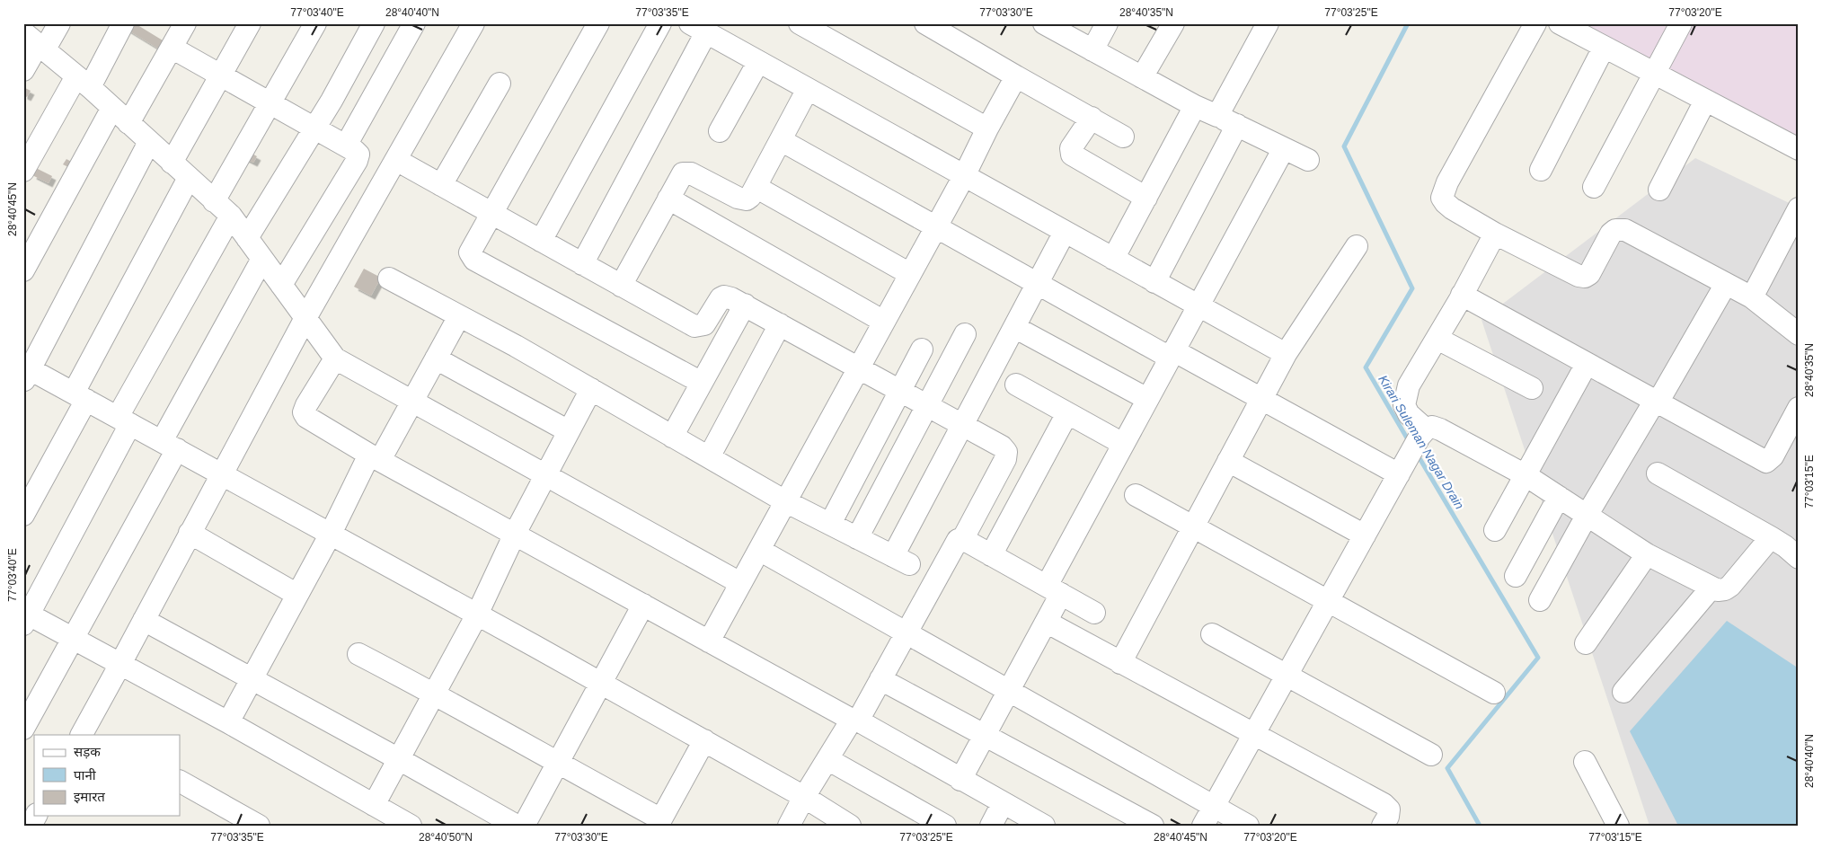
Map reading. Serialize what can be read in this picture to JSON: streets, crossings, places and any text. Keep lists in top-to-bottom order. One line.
{"water":["Kirari Suleman Nagar Drain"],"legend":["सड़क","पानी","इमारत"],"coordinates":["77°03'40\"E","28°40'40\"N","77°03'35\"E","77°03'30\"E","28°40'35\"N","77°03'25\"E","77°03'20\"E","28°40'45\"N","77°03'15\"E","28°40'50\"N"]}
